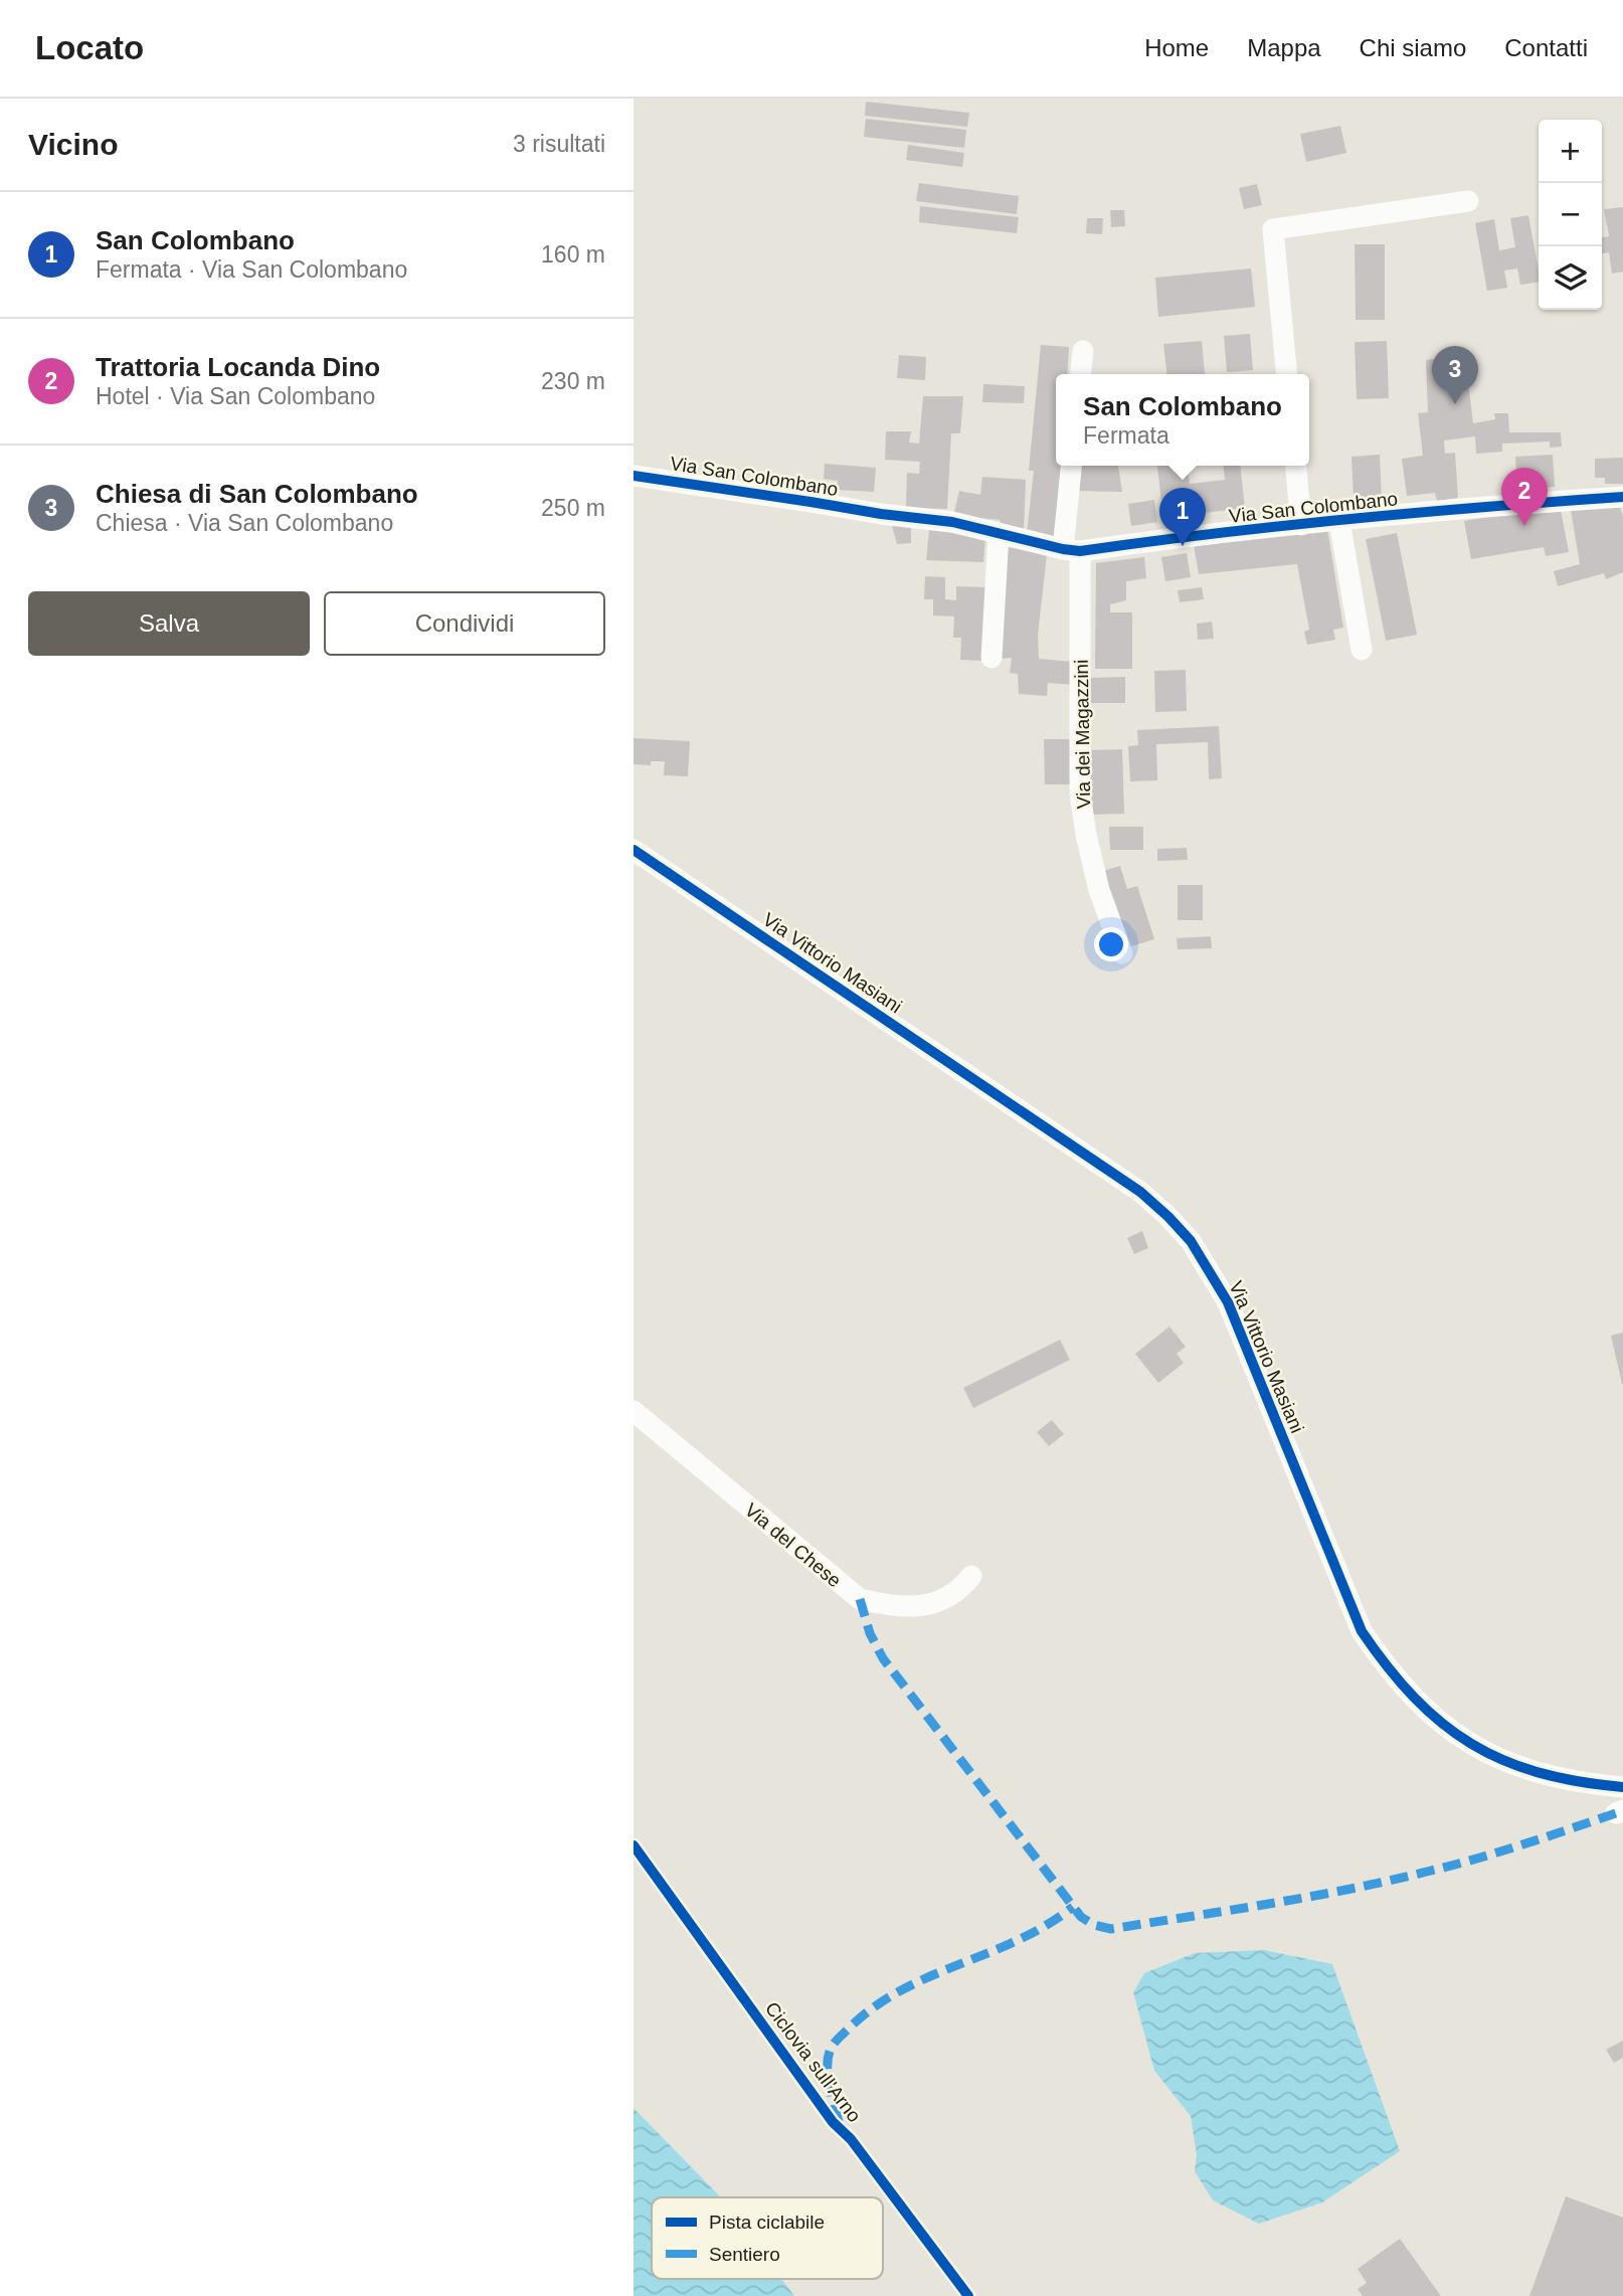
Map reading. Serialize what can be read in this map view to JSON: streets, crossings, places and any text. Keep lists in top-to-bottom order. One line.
{"streets":{"street":["Via San Colombano","Via dei Magazzini","Via Vittorio Masiani","Via del Chese"],"cycle path":["Ciclovia sull'Arno"]},"crossings":[["Via San Colombano","Via dei Magazzini"]],"legend":["Pista ciclabile","Sentiero"],"page":{"header":"Locato","nav":["Home","Mappa","Chi siamo","Contatti"],"heading":["Vicino","3 risultati"],"map_buttons":["+","−"],"list":[{"mark":"1","name":"San Colombano","note":"Fermata · Via San Colombano","value":"160 m"},{"mark":"2","name":"Trattoria Locanda Dino","note":"Hotel · Via San Colombano","value":"230 m"},{"mark":"3","name":"Chiesa di San Colombano","note":"Chiesa · Via San Colombano","value":"250 m"}],"pins":["3","2","1"],"popup":["San Colombano","Fermata"],"buttons":["Salva","Condividi"]}}
